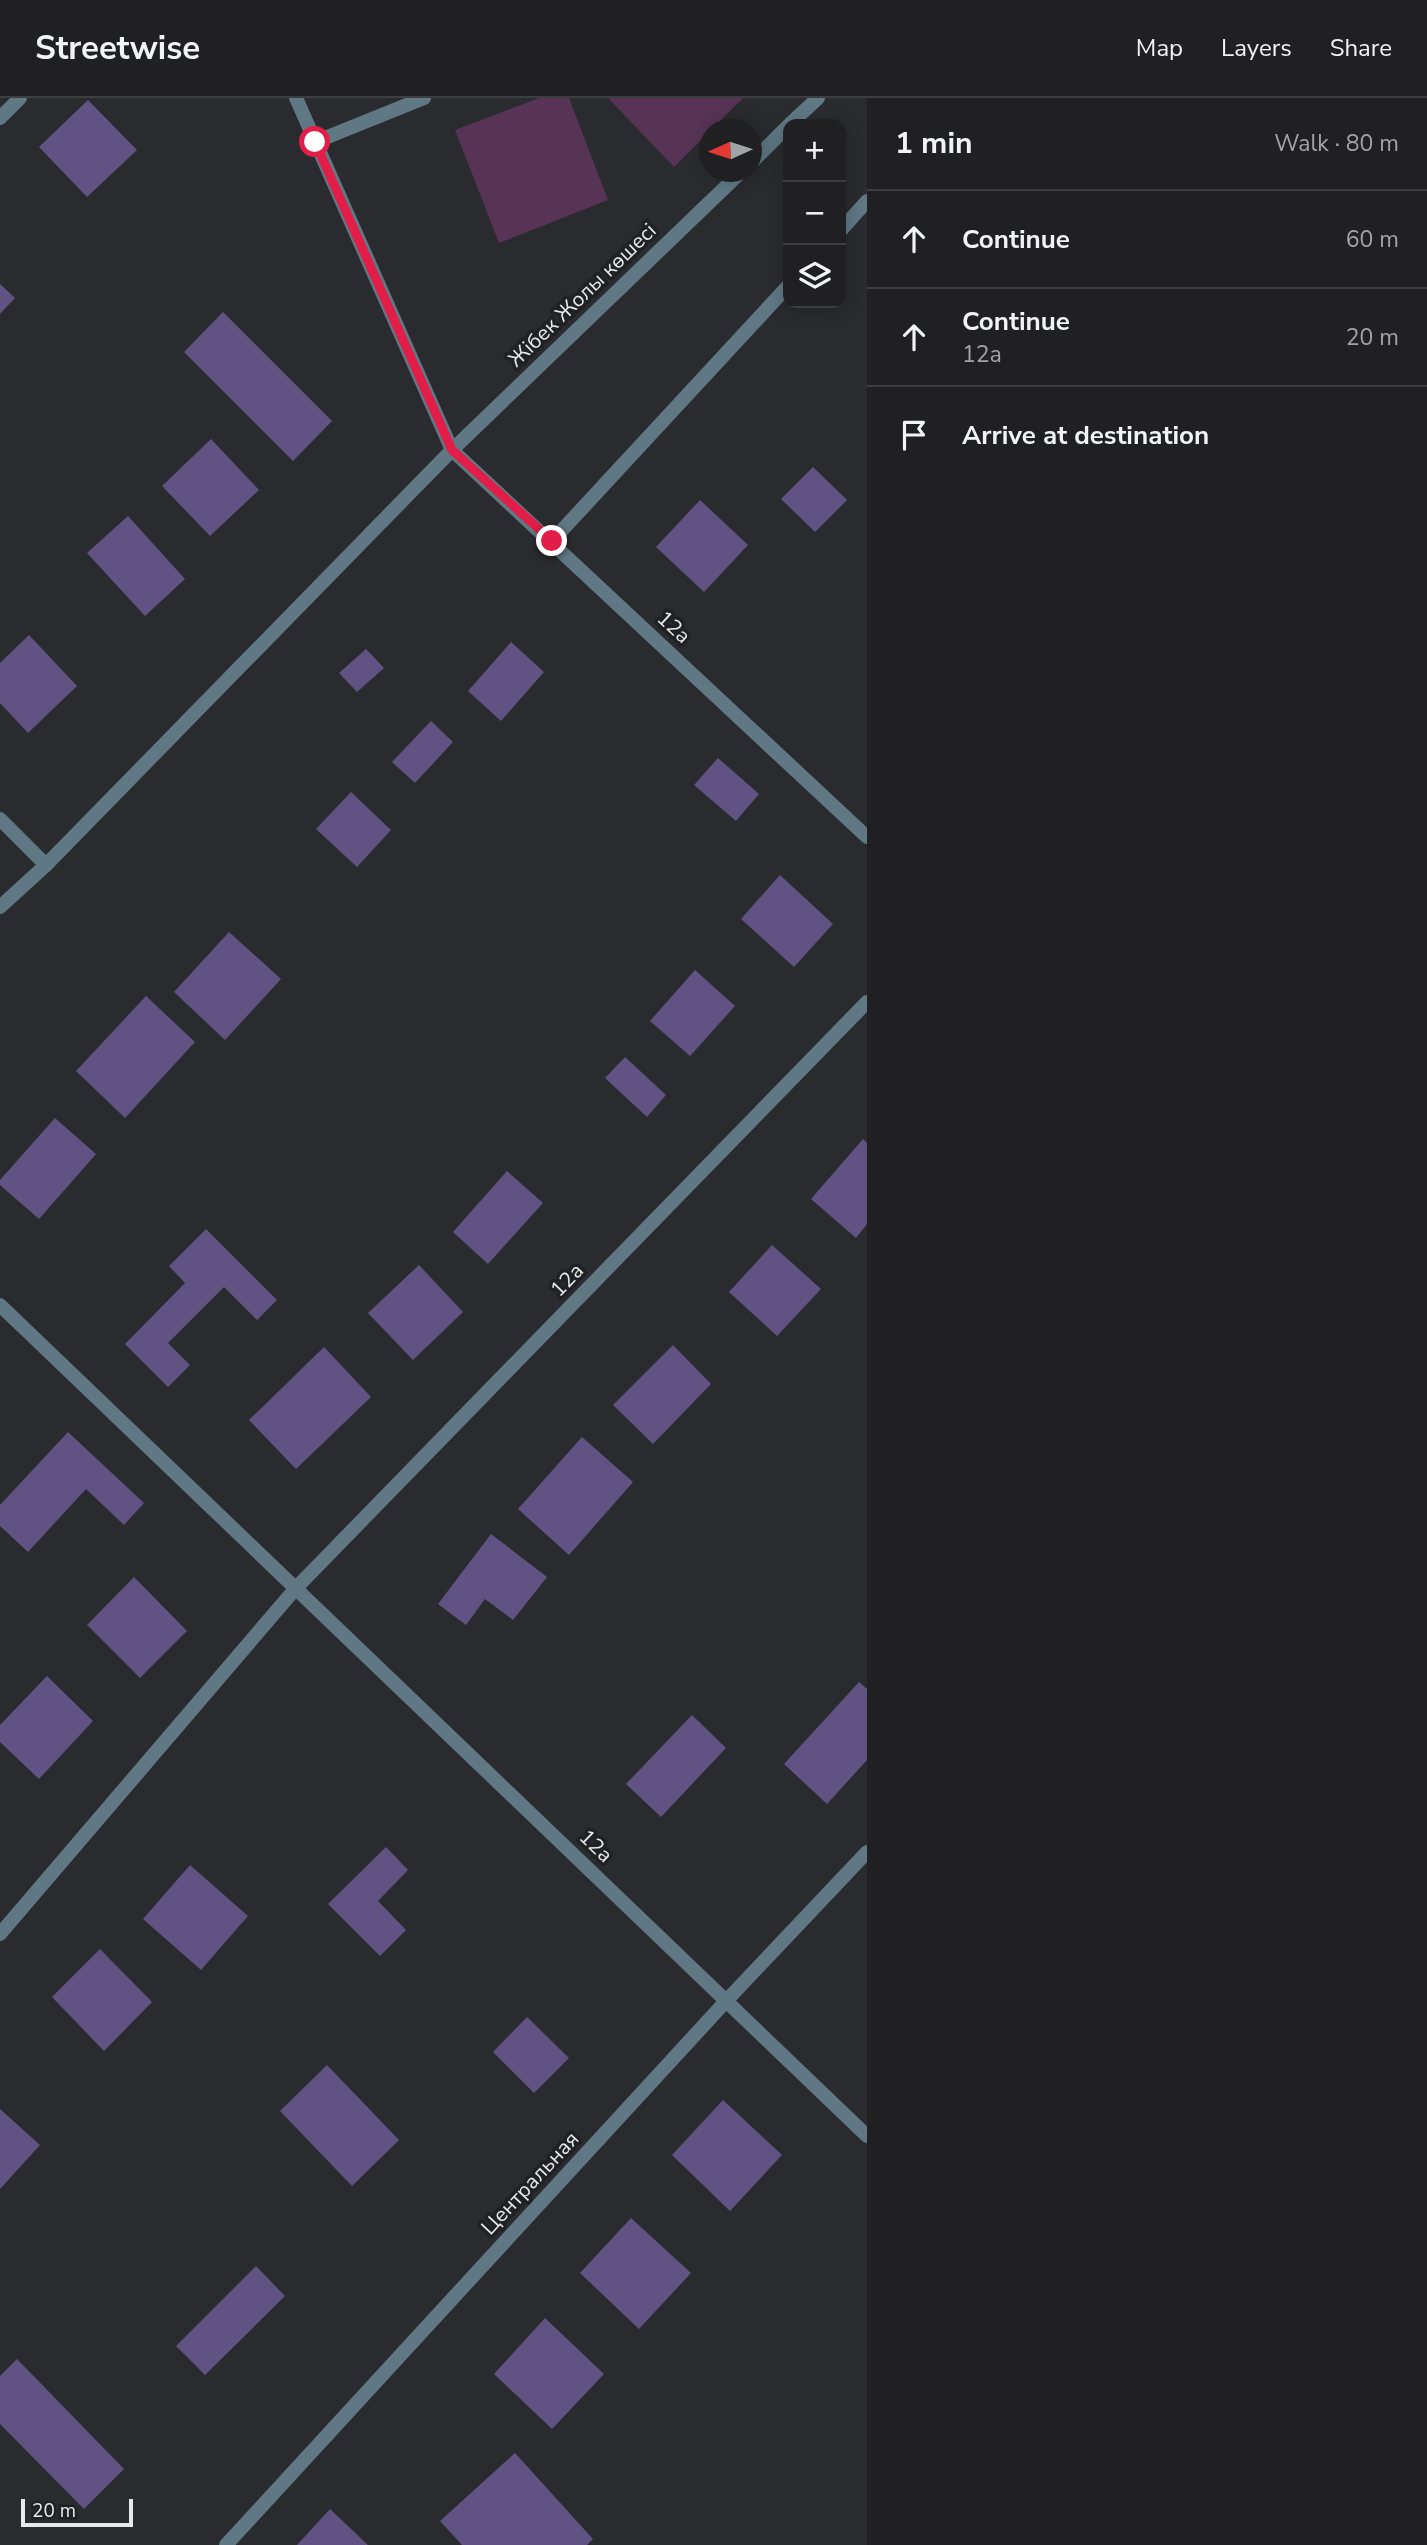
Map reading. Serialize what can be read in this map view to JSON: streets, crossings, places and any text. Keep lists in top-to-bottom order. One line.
{"streets":{"street":["Жібек Жолы көшесі","12а","Центральная"]},"crossings":[["Жібек Жолы көшесі","12а"],["12а","Центральная"]],"scale_bar":"20 m","north":"left","page":{"header":"Streetwise","nav":["Map","Layers","Share"],"heading":["1 min","Walk · 80 m"],"map_buttons":["+","−"],"list":[["Continue","60 m"],["Continue","12а","20 m"],"Arrive at destination"],"scale":"20 m"}}
